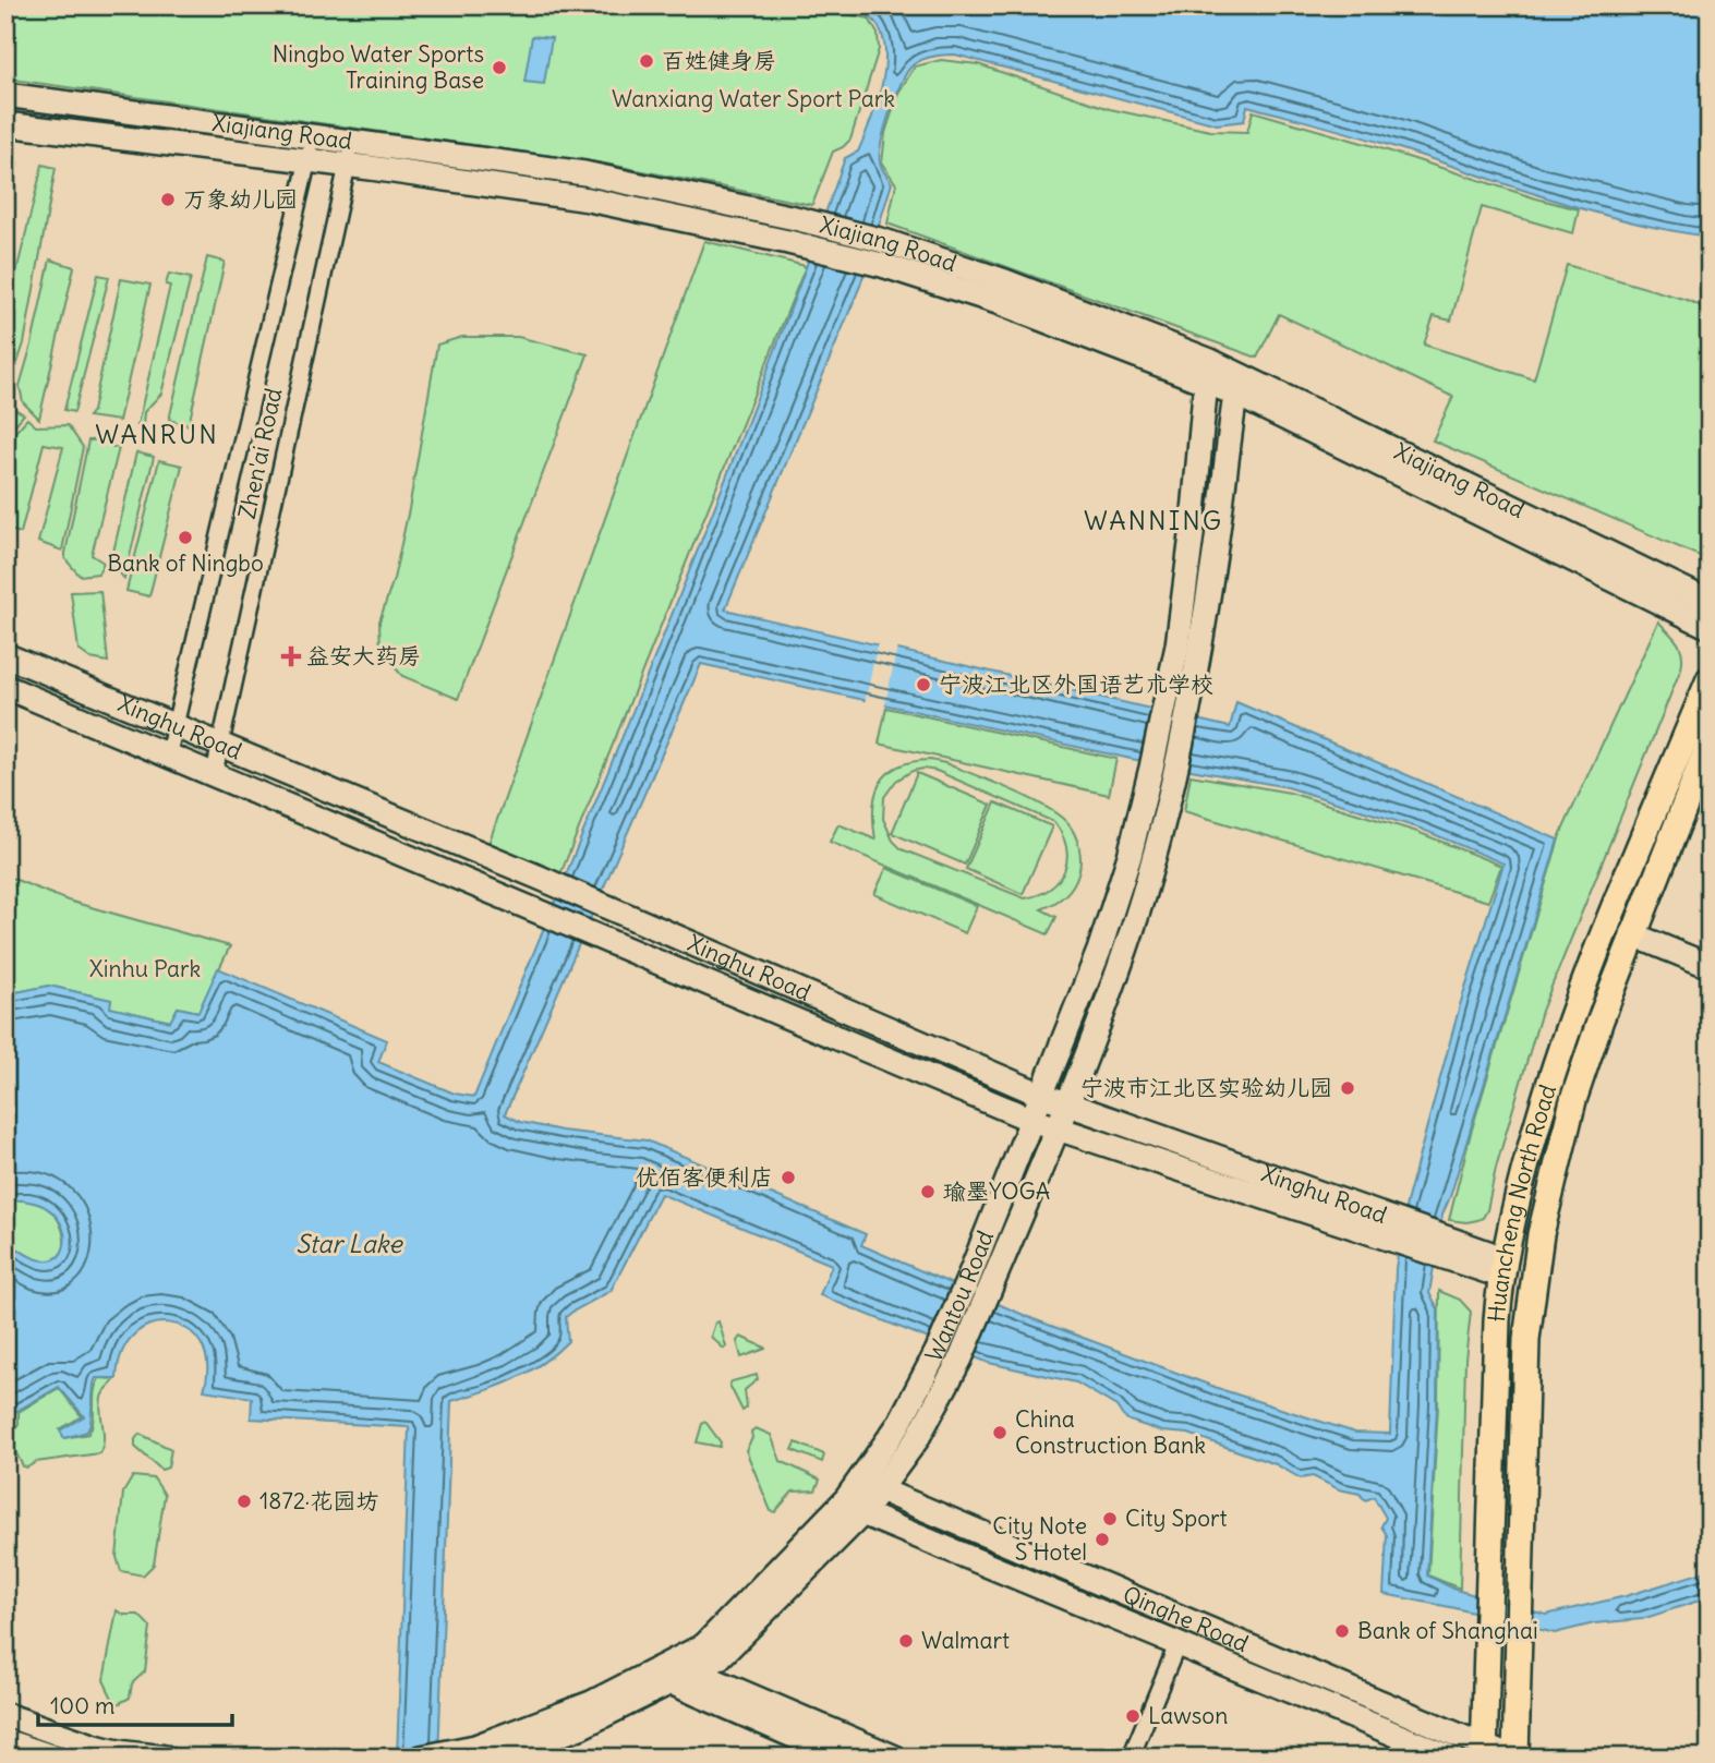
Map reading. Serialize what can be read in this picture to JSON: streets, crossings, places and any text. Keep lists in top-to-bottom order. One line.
{"streets":{"main road":["Xiajiang Road","Xinghu Road","Huancheng North Road","Wantou Road","Qinghe Road"],"street":["Zhen'ai Road"]},"crossings":[["Xiajiang Road","Zhen'ai Road"],["Xiajiang Road","Wantou Road"],["Zhen'ai Road","Xinghu Road"],["Xinghu Road","Huancheng North Road"],["Xinghu Road","Wantou Road"],["Huancheng North Road","Qinghe Road"],["Wantou Road","Qinghe Road"]],"districts":["WANRUN","WANNING"],"water":["Star Lake"],"parks":["Wanxiang Water Sport Park","Xinhu Park"],"places":{"other":["百姓健身房","Ningbo Water Sports Training Base","万象幼儿园","Bank of Ningbo","宁波江北区外国语艺术学校","宁波市江北区实验幼儿园","优佰客便利店","瑜墨YOGA","China Construction Bank","1872·花园坊","City Sport","City Note S Hotel","Bank of Shanghai","Walmart","Lawson"],"health":["益安大药房"]},"scale_bar":"100 m"}
